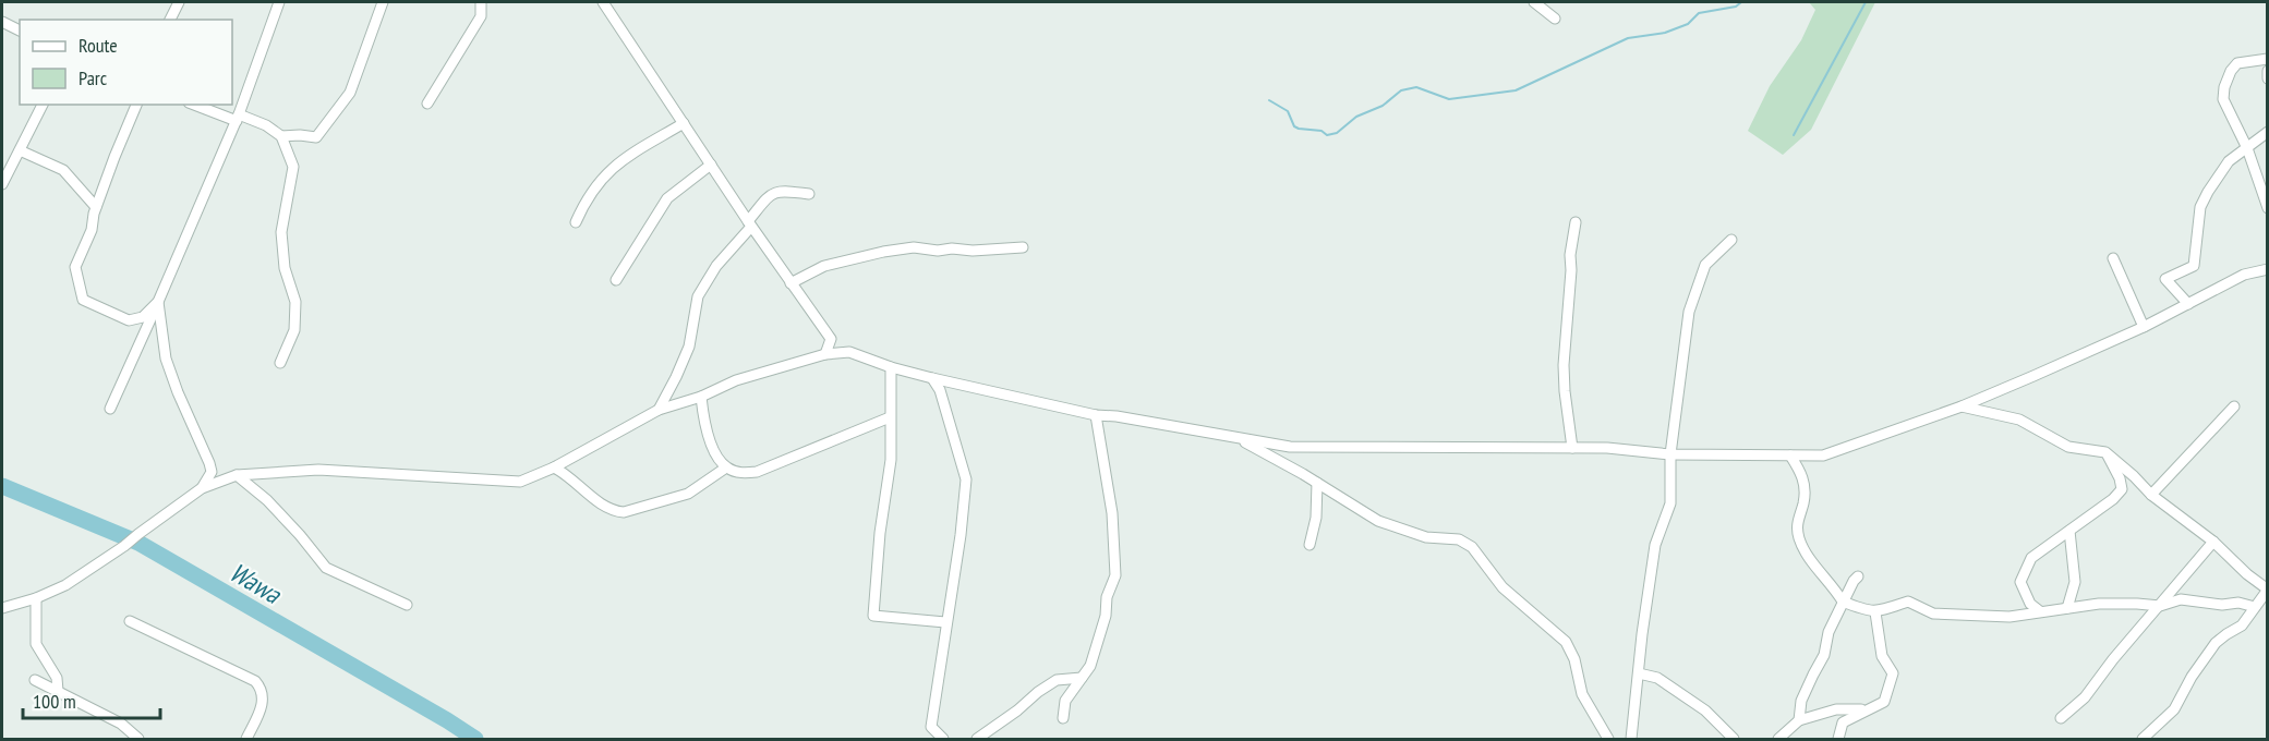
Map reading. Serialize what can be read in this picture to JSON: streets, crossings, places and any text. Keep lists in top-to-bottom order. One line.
{"water":["Wawa"],"legend":["Route","Parc"],"scale_bar":"100 m"}
